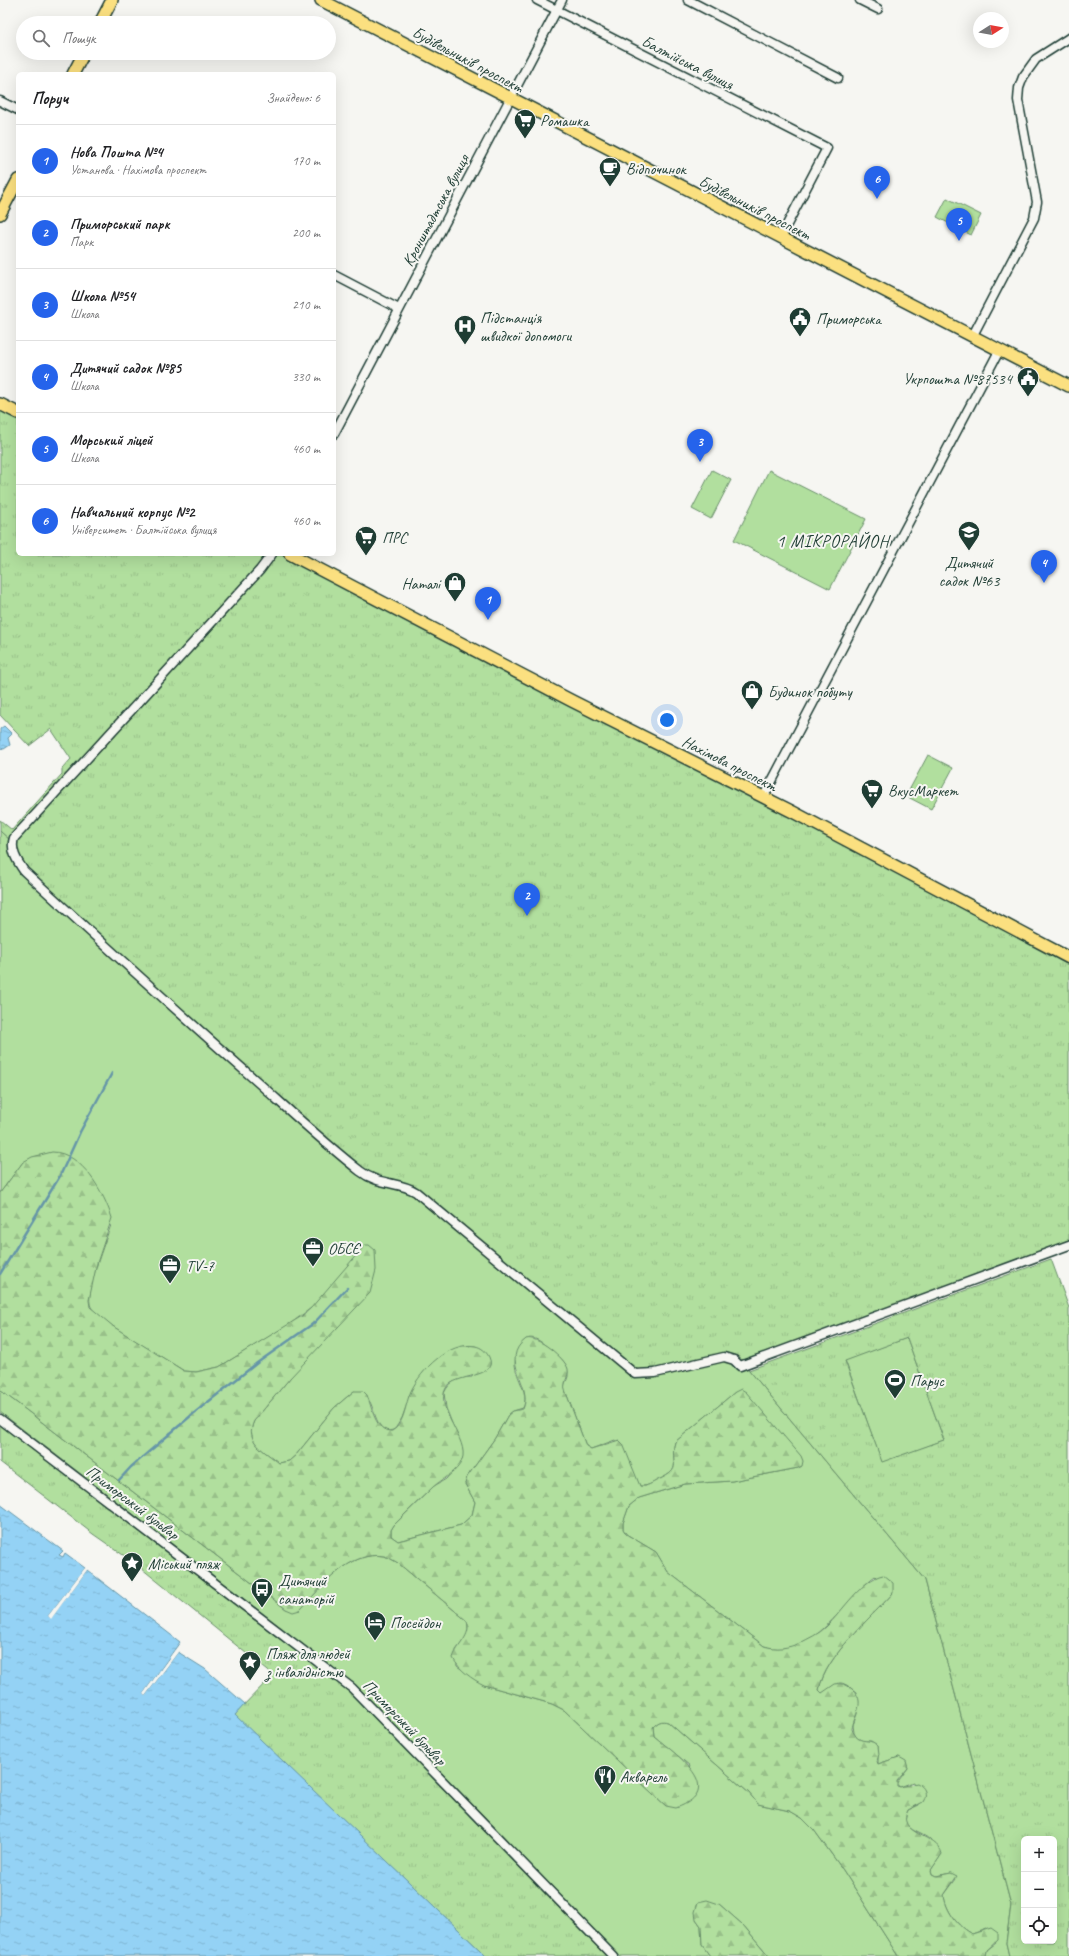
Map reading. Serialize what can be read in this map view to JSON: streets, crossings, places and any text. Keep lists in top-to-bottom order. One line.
{"streets":{"main road":["Будівельників проспект","Нахімова проспект"],"street":["Балтійська вулиця","Кронштадтська вулиця","Приморський бульвар"]},"crossings":[["Будівельників проспект","Балтійська вулиця"],["Будівельників проспект","Кронштадтська вулиця"],["Балтійська вулиця","Кронштадтська вулиця"]],"districts":["1 МІКРОРАЙОН"],"places":{"supermarket":["Ромашка","ПРС","ВкусМаркет"],"cafe":["Відпочинок"],"public building":["Приморська","Укрпошта №87534"],"hospital":["Підстанція швидкої допомоги"],"school or university":["Дитячий садок №63"],"shop":["Наталі","Будинок побуту"],"office":["ОБСЄ","TV-7"],"sports":["Парус"],"place":["Міський пляж","Пляж для людей з інвалідністю"],"bus stop":["Дитячий санаторій"],"hotel":["Посейдон"],"restaurant":["Акварель"]},"north":"right","page":{"search":"Пошук","heading":["Поруч","Знайдено: 6"],"list":[{"mark":"1","name":"Нова Пошта №4","note":"Установа · Нахімова проспект","value":"170 m"},{"mark":"2","name":"Приморський парк","note":"Парк","value":"200 m"},{"mark":"3","name":"Школа №54","note":"Школа","value":"210 m"},{"mark":"4","name":"Дитячий садок №85","note":"Школа","value":"330 m"},{"mark":"5","name":"Морський ліцей","note":"Школа","value":"460 m"},{"mark":"6","name":"Навчальний корпус №2","note":"Університет · Балтійська вулиця","value":"460 m"}],"pins":["6","5","3","4","1","2"],"map_buttons":["+","−"]}}
